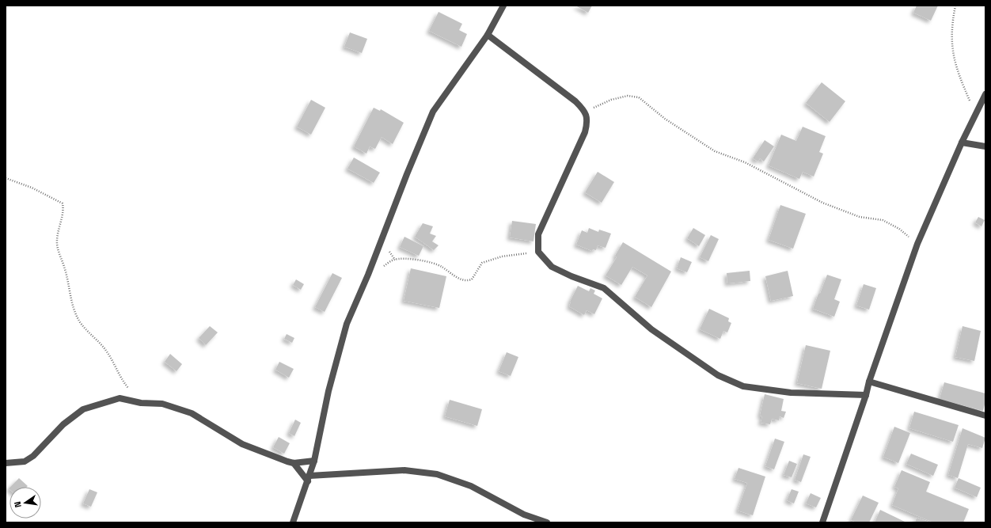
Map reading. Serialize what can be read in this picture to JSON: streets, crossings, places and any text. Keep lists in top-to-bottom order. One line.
{"north":"left"}
